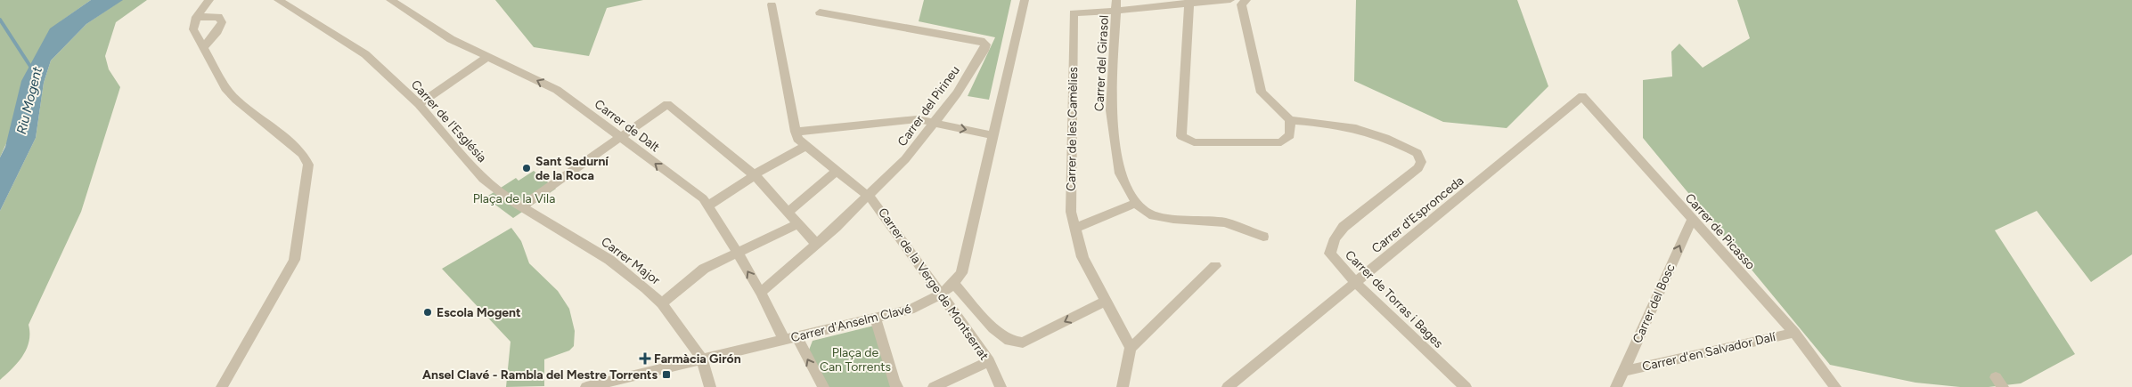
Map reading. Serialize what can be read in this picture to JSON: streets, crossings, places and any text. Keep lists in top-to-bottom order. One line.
{"streets":{"street":["Carrer del Girasol","Carrer del Pirineu","Carrer de l'Església","Carrer de Dalt","Carrer de les Camèlies","Carrer d'Espronceda","Carrer de Picasso","Carrer Major","Carrer de la Verge de Montserrat","Carrer de Torras i Bages","Carrer del Bosc","Carrer d'Anselm Clavé","Carrer d'en Salvador Dalí"]},"crossings":[["Carrer del Girasol","Carrer de les Camèlies"],["Carrer del Pirineu","Carrer de Dalt"],["Carrer del Pirineu","Carrer de la Verge de Montserrat"],["Carrer de l'Església","Carrer Major"],["Carrer de Dalt","Carrer d'Anselm Clavé"],["Carrer d'Espronceda","Carrer de Picasso"],["Carrer d'Espronceda","Carrer de Torras i Bages"],["Carrer de Picasso","Carrer del Bosc"],["Carrer de Picasso","Carrer d'en Salvador Dalí"],["Carrer Major","Carrer d'Anselm Clavé"],["Carrer de la Verge de Montserrat","Carrer d'Anselm Clavé"],["Carrer del Bosc","Carrer d'en Salvador Dalí"]],"one_way":["Carrer de Dalt","Carrer del Bosc"],"water":["Riu Mogent"],"parks":["Plaça de la Vila","Plaça de Can Torrents"],"places":{"other":["Sant Sadurní de la Roca","Escola Mogent"],"health":["Farmàcia Girón"],"transit":["Ansel Clavé - Rambla del Mestre Torrents"]}}
